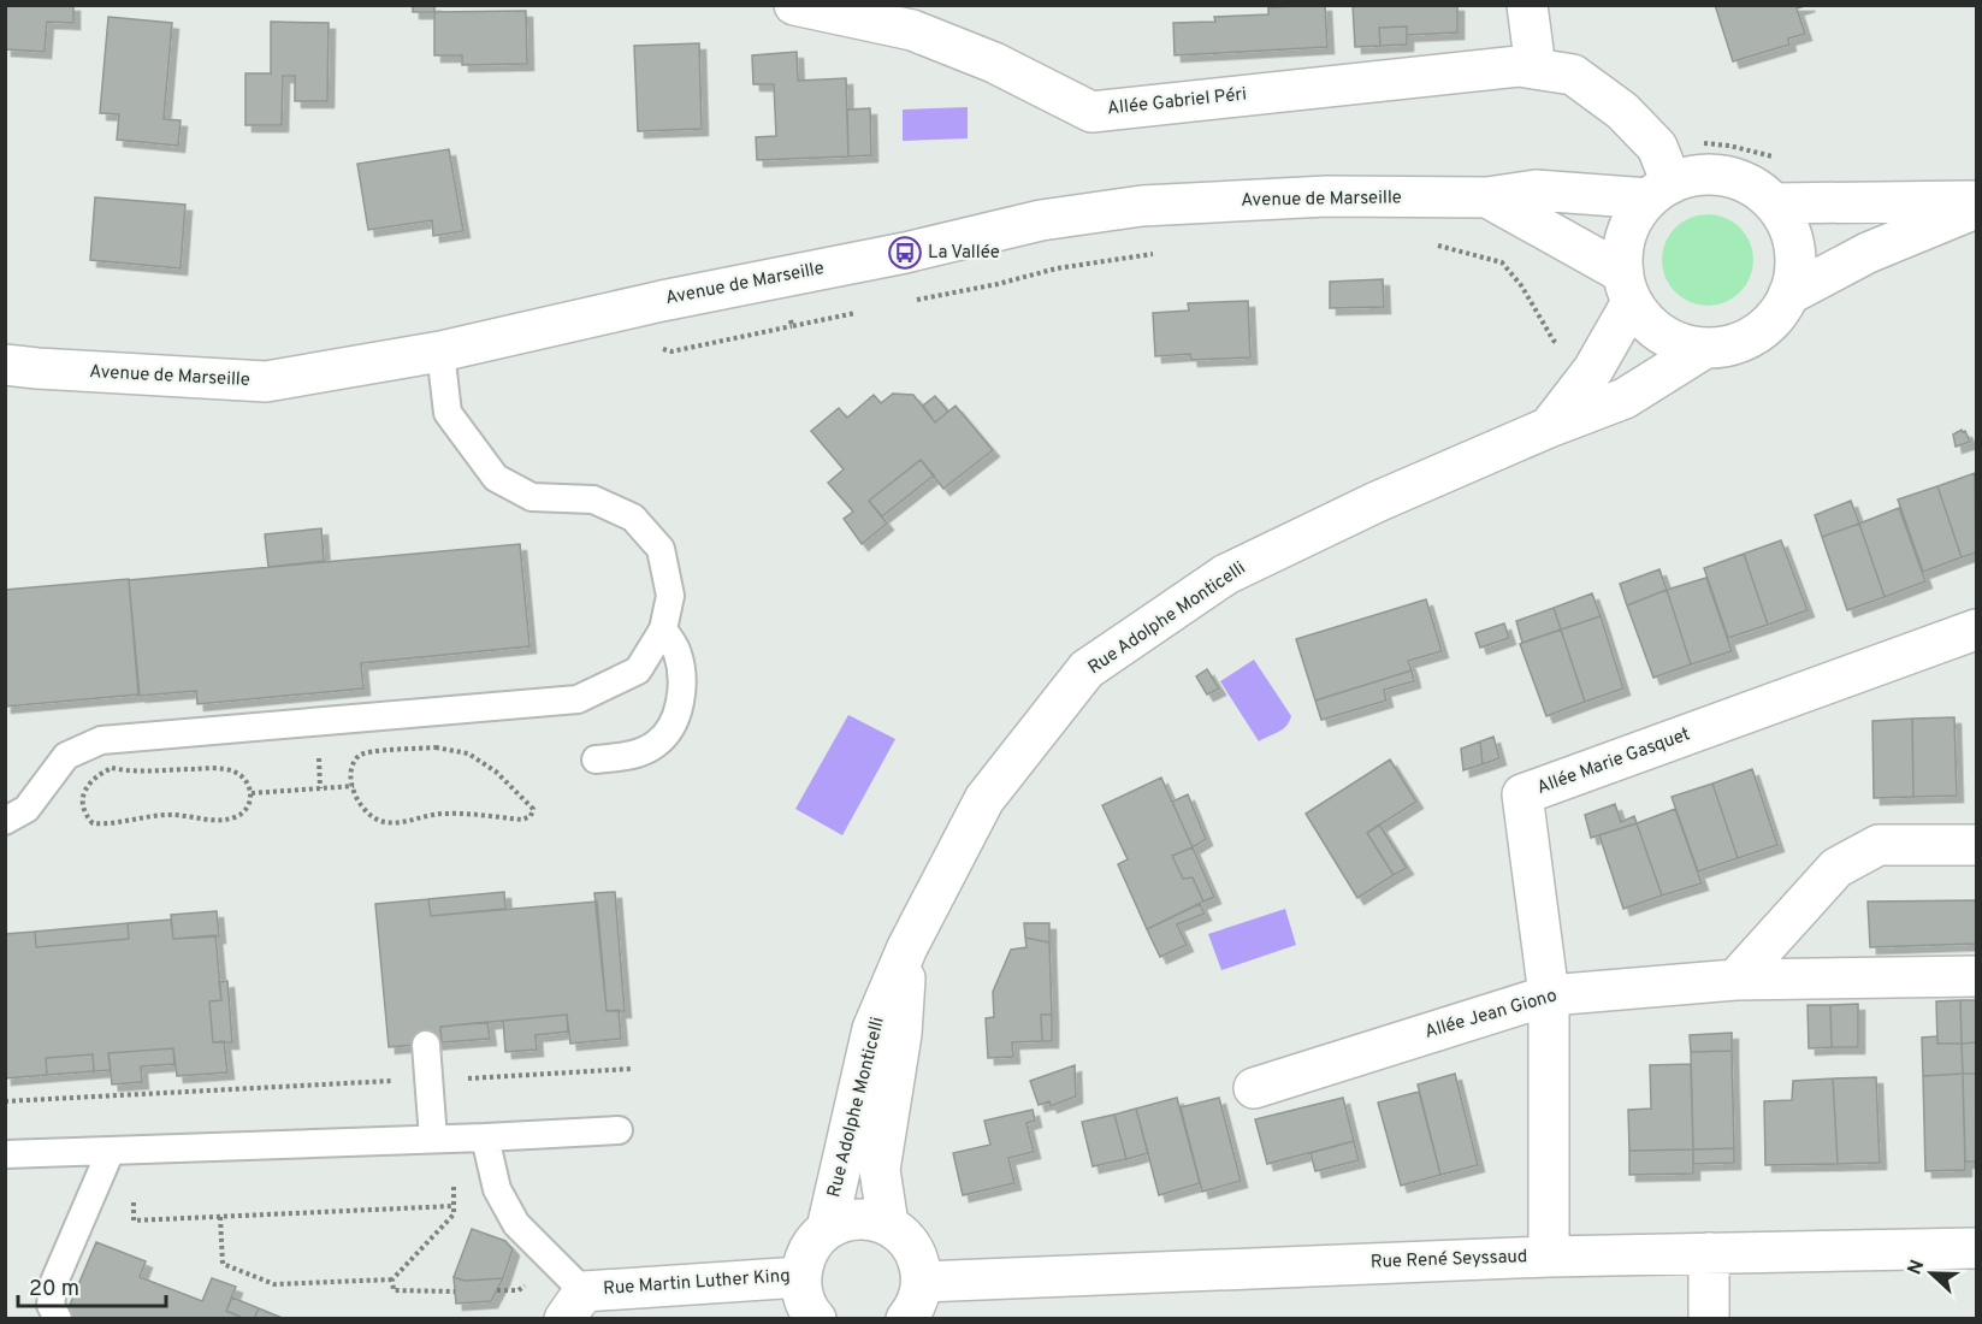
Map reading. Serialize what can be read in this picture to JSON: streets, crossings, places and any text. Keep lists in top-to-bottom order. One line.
{"streets":{"street":["Allée Gabriel Péri","Avenue de Marseille","Rue Adolphe Monticelli","Allée Marie Gasquet","Allée Jean Giono","Rue René Seyssaud","Rue Martin Luther King"]},"crossings":[["Allée Gabriel Péri","Avenue de Marseille"],["Allée Gabriel Péri","Rue Adolphe Monticelli"],["Avenue de Marseille","Rue Adolphe Monticelli"],["Rue Adolphe Monticelli","Rue Martin Luther King"],["Allée Marie Gasquet","Allée Jean Giono"],["Allée Marie Gasquet","Rue René Seyssaud"]],"places":{"bus stop":["La Vallée"]},"scale_bar":"20 m","north":"left"}
